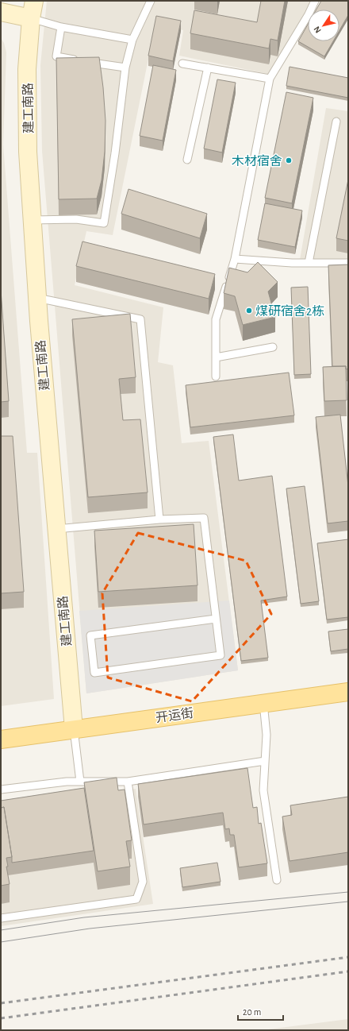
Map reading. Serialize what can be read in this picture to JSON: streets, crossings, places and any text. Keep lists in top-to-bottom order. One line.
{"streets":{"main road":["开运街"],"street":["建工南路"]},"crossings":[["建工南路","开运街"]],"places":["木材宿舍","煤研宿舍2栋"],"scale_bar":"20 m","north":"bottom left"}
